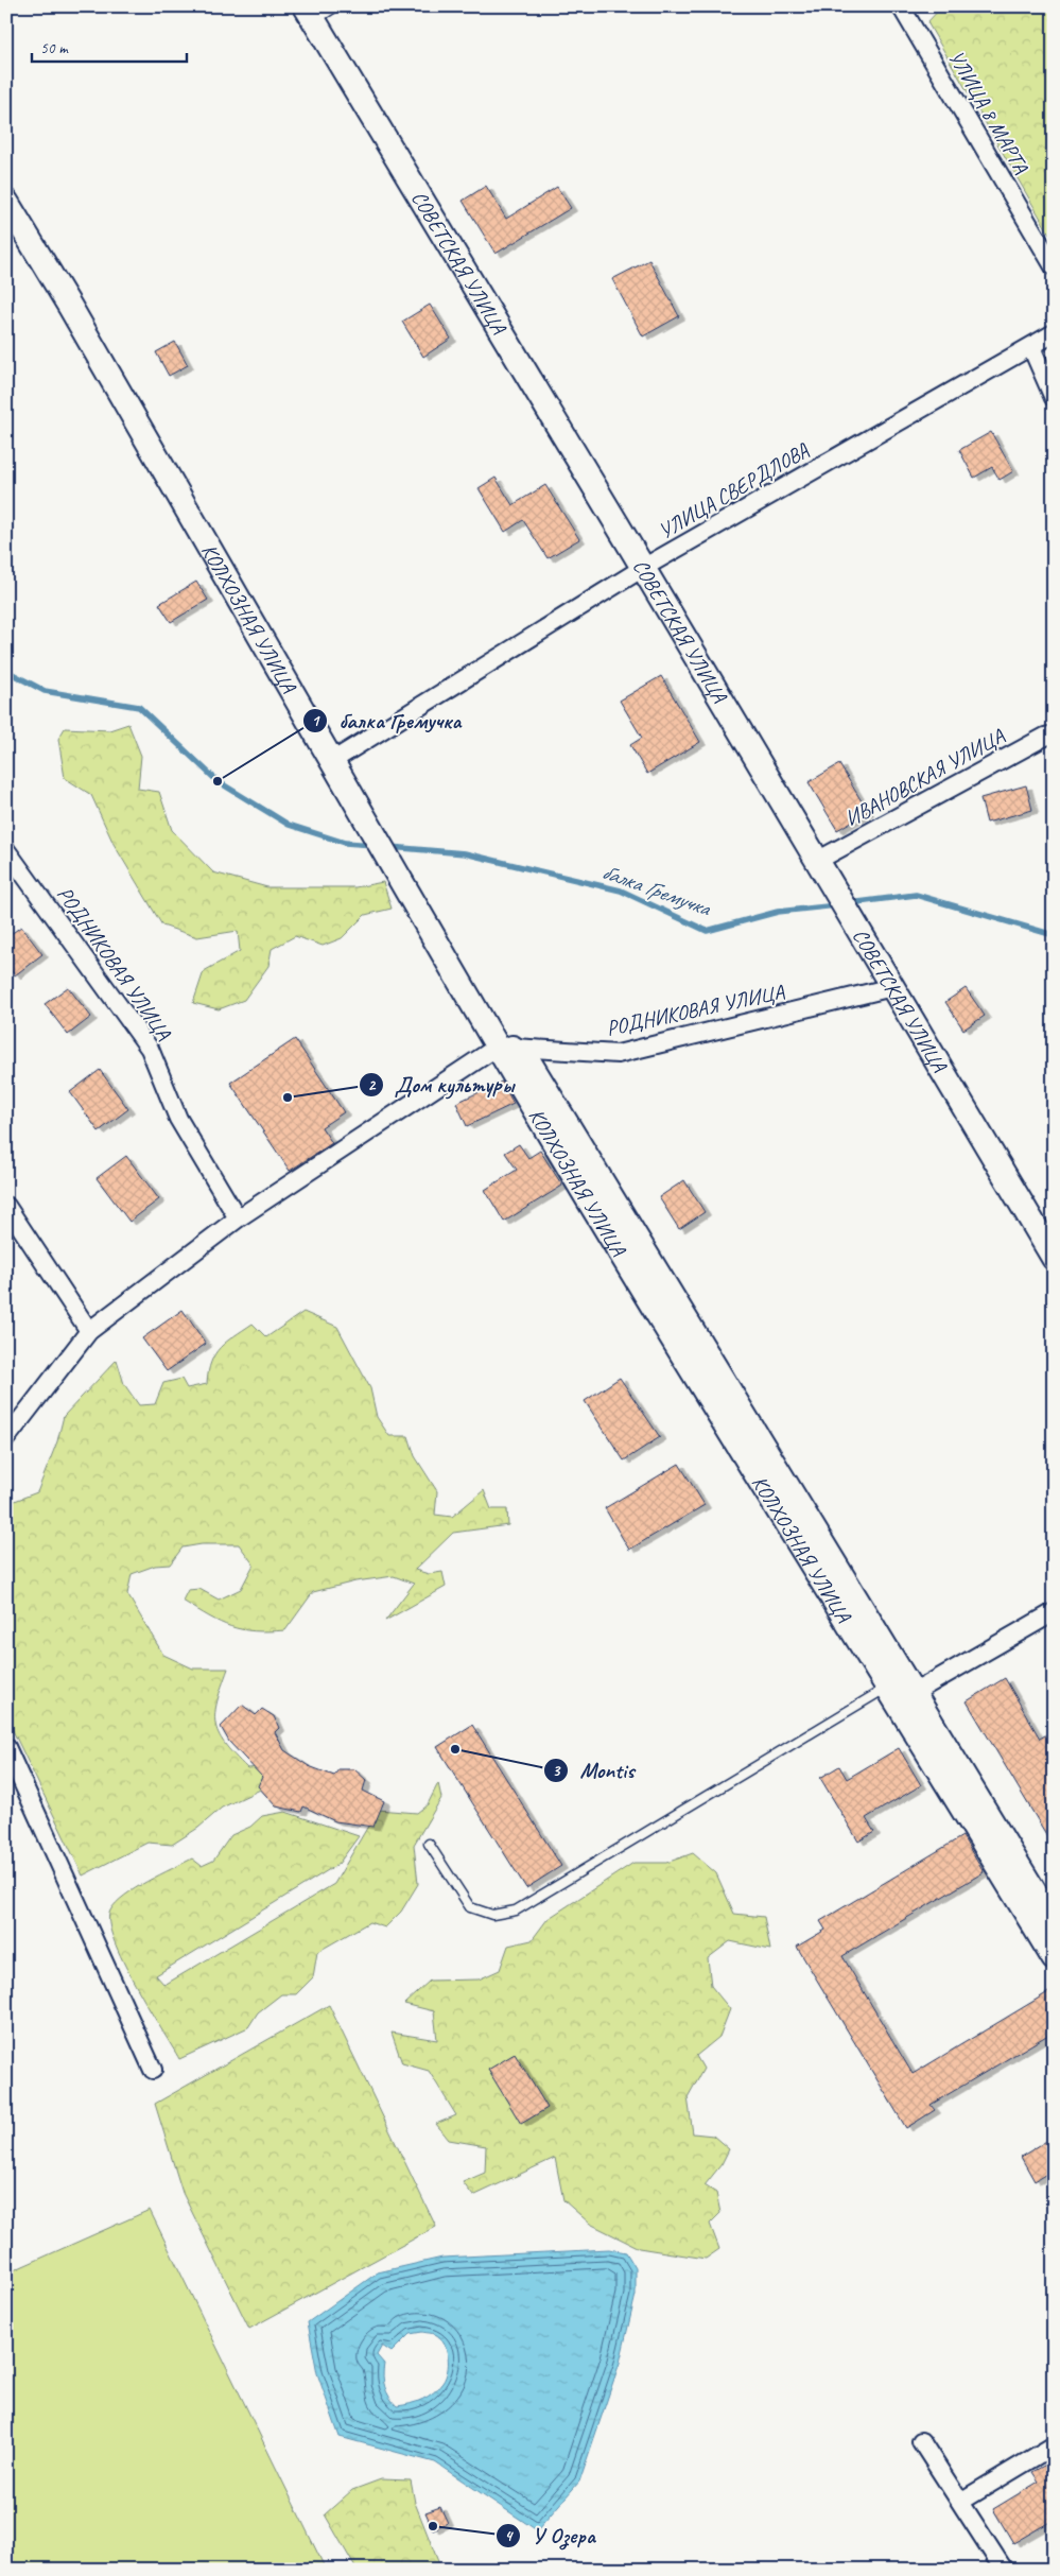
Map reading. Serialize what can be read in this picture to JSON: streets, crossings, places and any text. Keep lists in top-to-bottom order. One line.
{"streets":{"street":["УЛИЦА 8 МАРТА","СОВЕТСКАЯ УЛИЦА","УЛИЦА СВЕРДЛОВА","КОЛХОЗНАЯ УЛИЦА","ИВАНОВСКАЯ УЛИЦА","РОДНИКОВАЯ УЛИЦА"]},"crossings":[["СОВЕТСКАЯ УЛИЦА","УЛИЦА СВЕРДЛОВА"],["СОВЕТСКАЯ УЛИЦА","ИВАНОВСКАЯ УЛИЦА"],["СОВЕТСКАЯ УЛИЦА","РОДНИКОВАЯ УЛИЦА"],["УЛИЦА СВЕРДЛОВА","КОЛХОЗНАЯ УЛИЦА"],["КОЛХОЗНАЯ УЛИЦА","РОДНИКОВАЯ УЛИЦА"]],"water":["балка Гремучка"],"places":["балка Гремучка","Дом культуры","Montis","У Озера"],"scale_bar":"50 m"}
